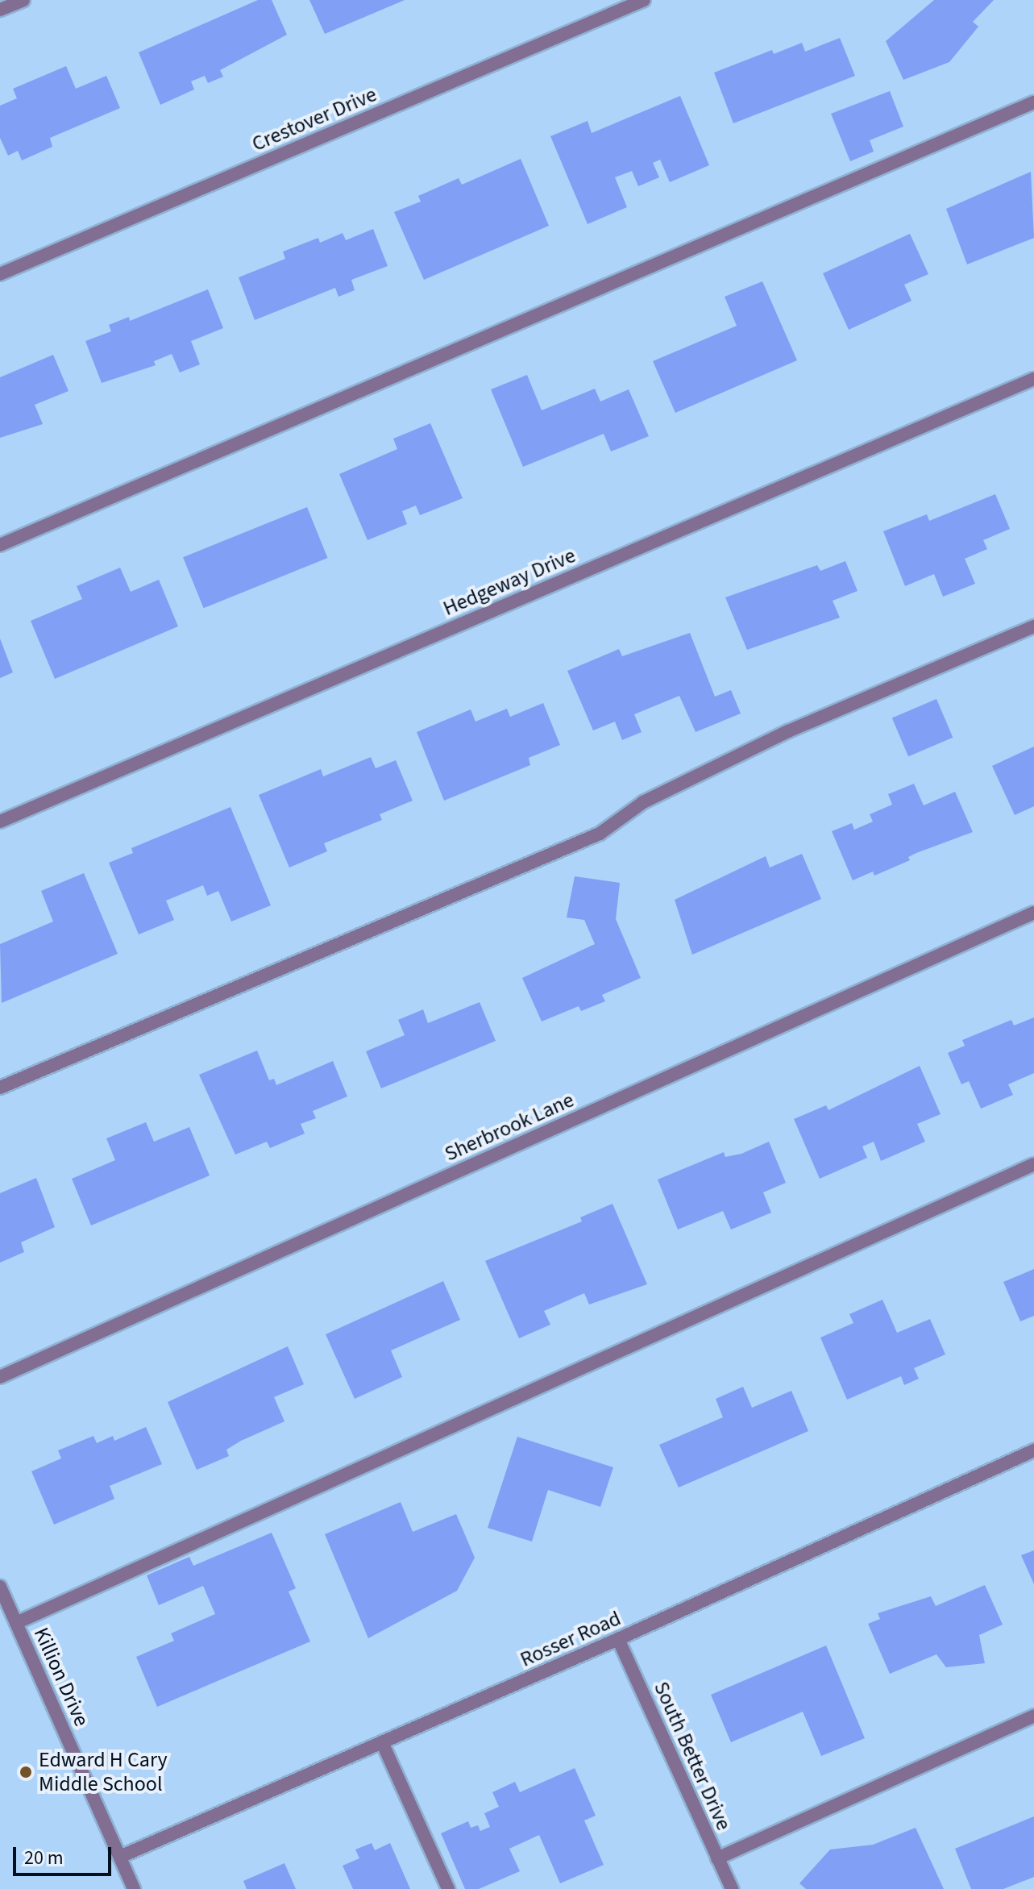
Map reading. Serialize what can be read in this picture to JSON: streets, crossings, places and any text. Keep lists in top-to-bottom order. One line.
{"streets":{"street":["Crestover Drive","Hedgeway Drive","Sherbrook Lane","Rosser Road","Killion Drive","South Better Drive"]},"crossings":[["Rosser Road","Killion Drive"],["Rosser Road","South Better Drive"]],"places":["Edward H Cary Middle School"],"scale_bar":"20 m"}
